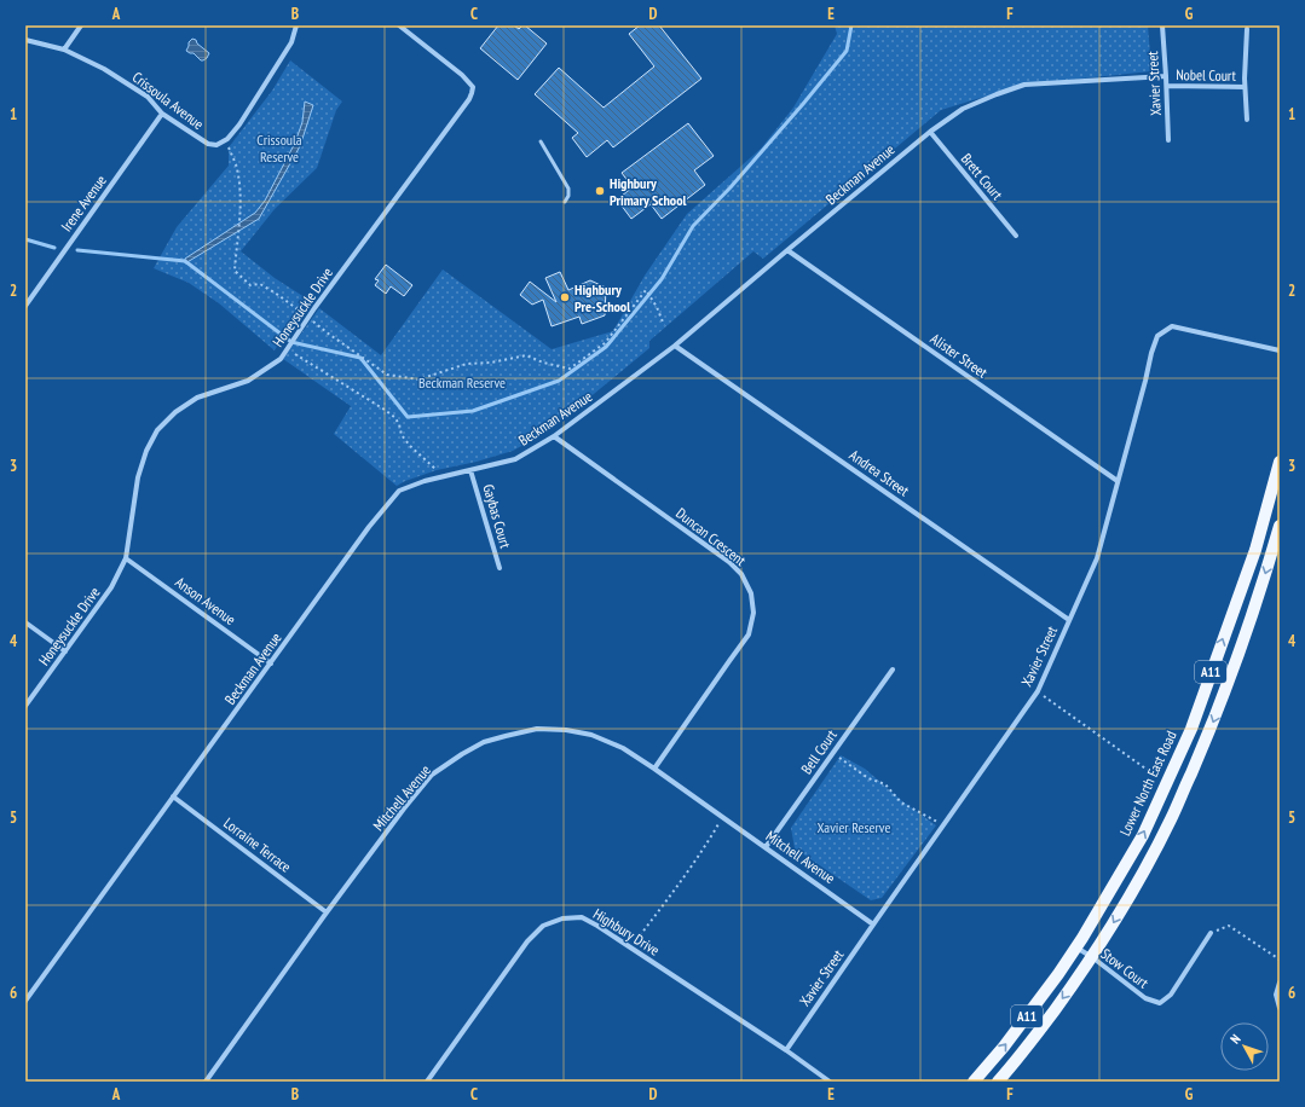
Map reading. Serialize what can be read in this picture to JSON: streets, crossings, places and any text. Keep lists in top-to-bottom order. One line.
{"streets":{"main road":["A11","Lower North East Road"],"street":["Nobel Court","Xavier Street","Crissoula Avenue","Beckman Avenue","Brett Court","Irene Avenue","Honeysuckle Drive","Alister Street","Andrea Street","Gaybas Court","Duncan Crescent","Anson Avenue","Bell Court","Mitchell Avenue","Lorraine Terrace","Highbury Drive","Stow Court"]},"crossings":[["Nobel Court","Xavier Street"],["Xavier Street","Beckman Avenue"],["Xavier Street","Alister Street"],["Xavier Street","Andrea Street"],["Xavier Street","Mitchell Avenue"],["Xavier Street","Highbury Drive"],["Crissoula Avenue","Irene Avenue"],["Beckman Avenue","Brett Court"],["Beckman Avenue","Alister Street"],["Beckman Avenue","Andrea Street"],["Beckman Avenue","Gaybas Court"],["Beckman Avenue","Duncan Crescent"],["Beckman Avenue","Anson Avenue"],["Beckman Avenue","Lorraine Terrace"],["Honeysuckle Drive","Anson Avenue"],["Duncan Crescent","Mitchell Avenue"],["A11","Stow Court"],["Bell Court","Mitchell Avenue"],["Lower North East Road","Stow Court"],["Mitchell Avenue","Lorraine Terrace"]],"parks":["Crissoula Reserve","Beckman Reserve","Xavier Reserve"],"places":["Highbury Primary School","Highbury Pre-School"],"north":"top left","grid":{"columns":["A","B","C","D","E","F","G"],"rows":["1","2","3","4","5","6"]}}
